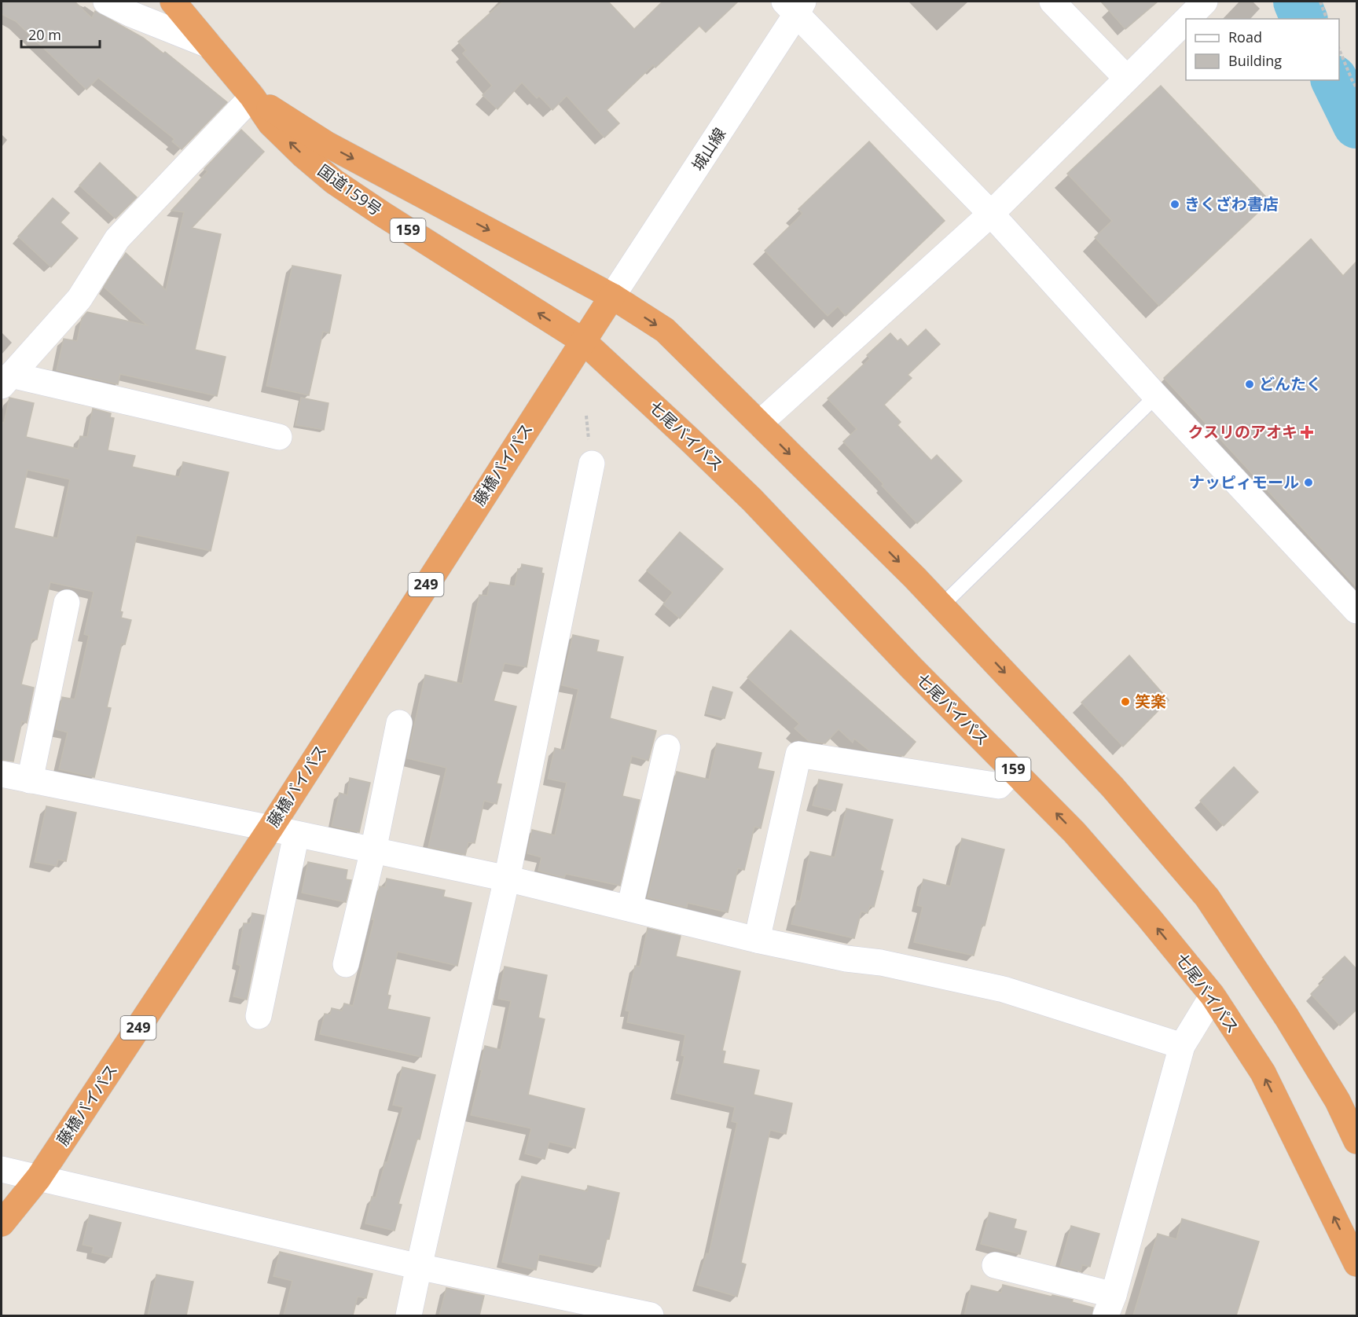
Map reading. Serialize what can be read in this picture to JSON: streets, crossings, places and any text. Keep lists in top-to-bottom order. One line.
{"streets":{"highway":["国道159号","159","七尾バイパス","藤橋バイパス","249"],"street":["城山線"]},"crossings":[["城山線","国道159号"],["城山線","159"],["城山線","249"],["国道159号","159"],["国道159号","七尾バイパス"],["国道159号","藤橋バイパス"],["国道159号","249"],["159","249"],["七尾バイパス","藤橋バイパス"],["七尾バイパス","249"],["藤橋バイパス","249"]],"places":{"other":["きくざわ書店","どんたく","ナッピィモール","笑楽"],"health":["クスリのアオキ"]},"legend":["Road","Building"],"scale_bar":"20 m"}
